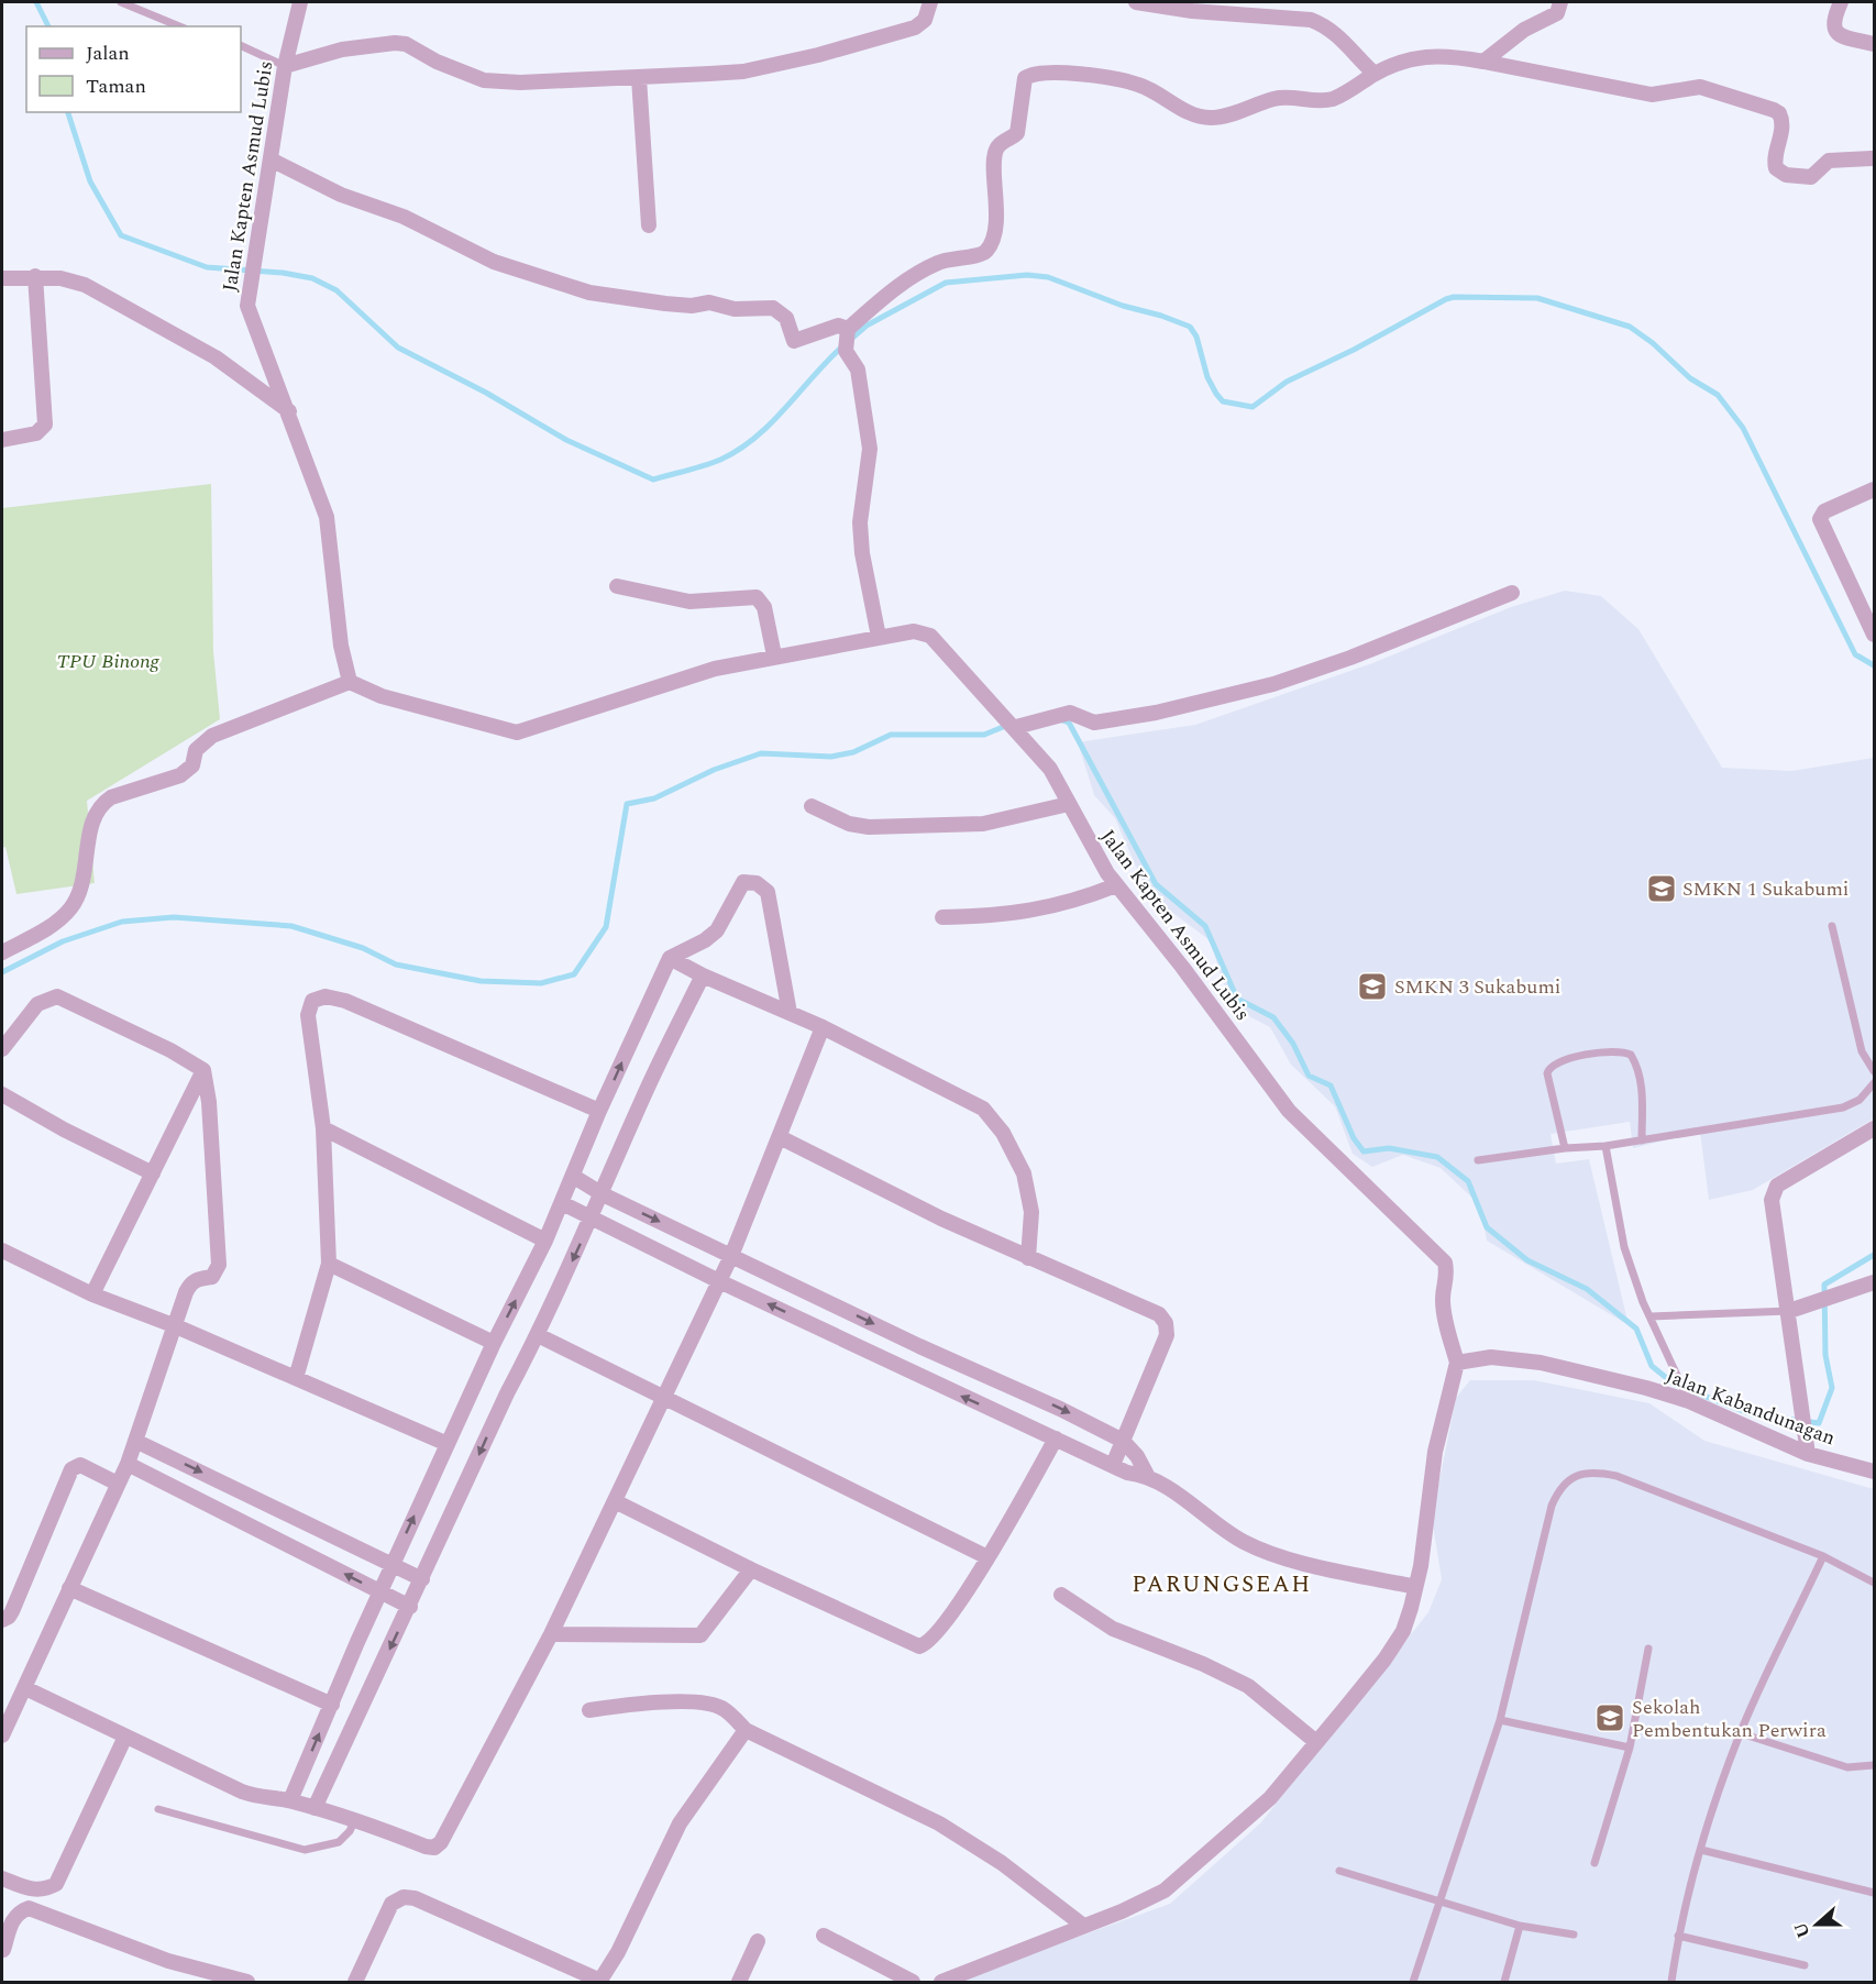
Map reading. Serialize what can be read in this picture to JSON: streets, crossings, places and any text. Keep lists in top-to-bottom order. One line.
{"streets":{"street":["Jalan Kapten Asmud Lubis","Jalan Kabandunagan"]},"crossings":[["Jalan Kapten Asmud Lubis","Jalan Kabandunagan"]],"districts":["PARUNGSEAH"],"parks":["TPU Binong"],"places":{"school or university":["SMKN 1 Sukabumi","SMKN 3 Sukabumi","Sekolah Pembentukan Perwira"]},"legend":["Jalan","Taman"],"north":"left"}
